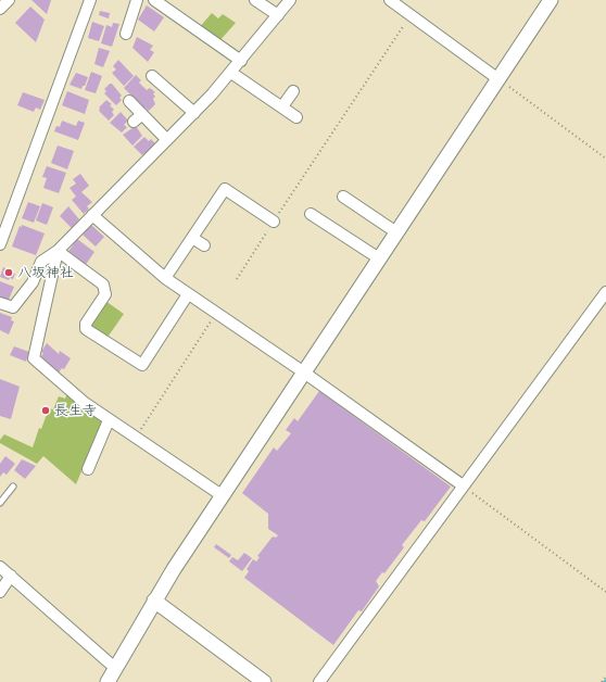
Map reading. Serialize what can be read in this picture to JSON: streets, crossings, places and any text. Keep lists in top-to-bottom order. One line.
{"places":["八坂神社","長生寺"]}
